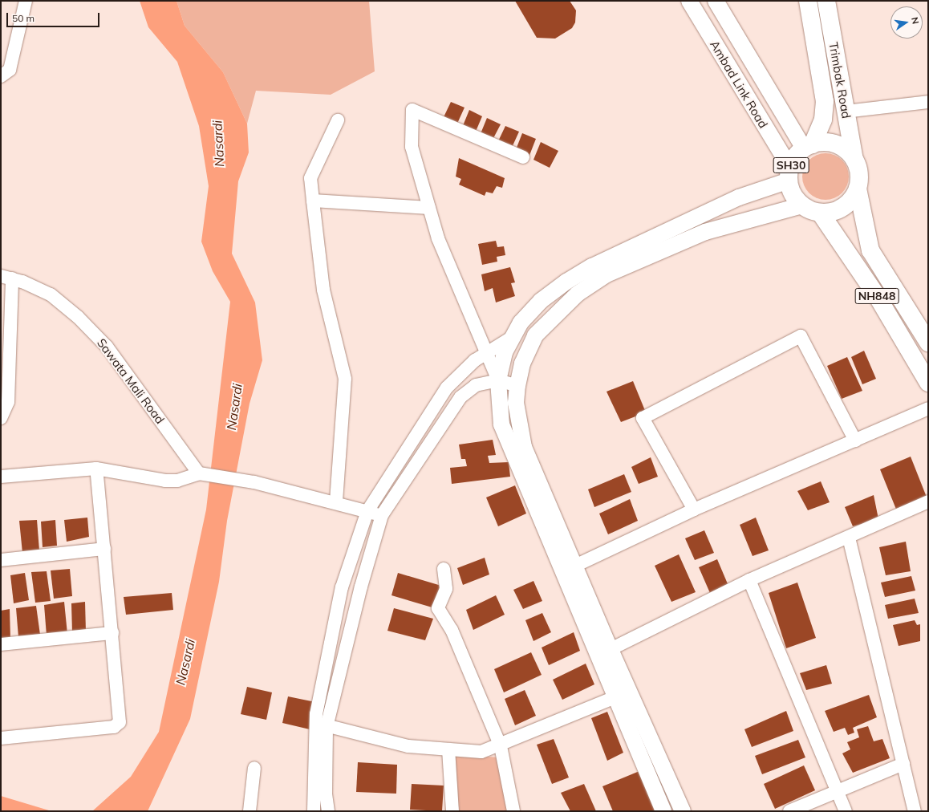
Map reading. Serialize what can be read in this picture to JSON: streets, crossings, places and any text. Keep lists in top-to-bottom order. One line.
{"streets":{"highway":["Trimbak Road","SH30","NH848"],"main road":["Ambad Link Road"],"street":["Sawata Mali Road"]},"crossings":[["Trimbak Road","Ambad Link Road"],["Trimbak Road","SH30"],["Trimbak Road","NH848"],["Ambad Link Road","SH30"],["Ambad Link Road","NH848"],["SH30","NH848"]],"water":["Nasardi"],"scale_bar":"50 m","north":"right"}
